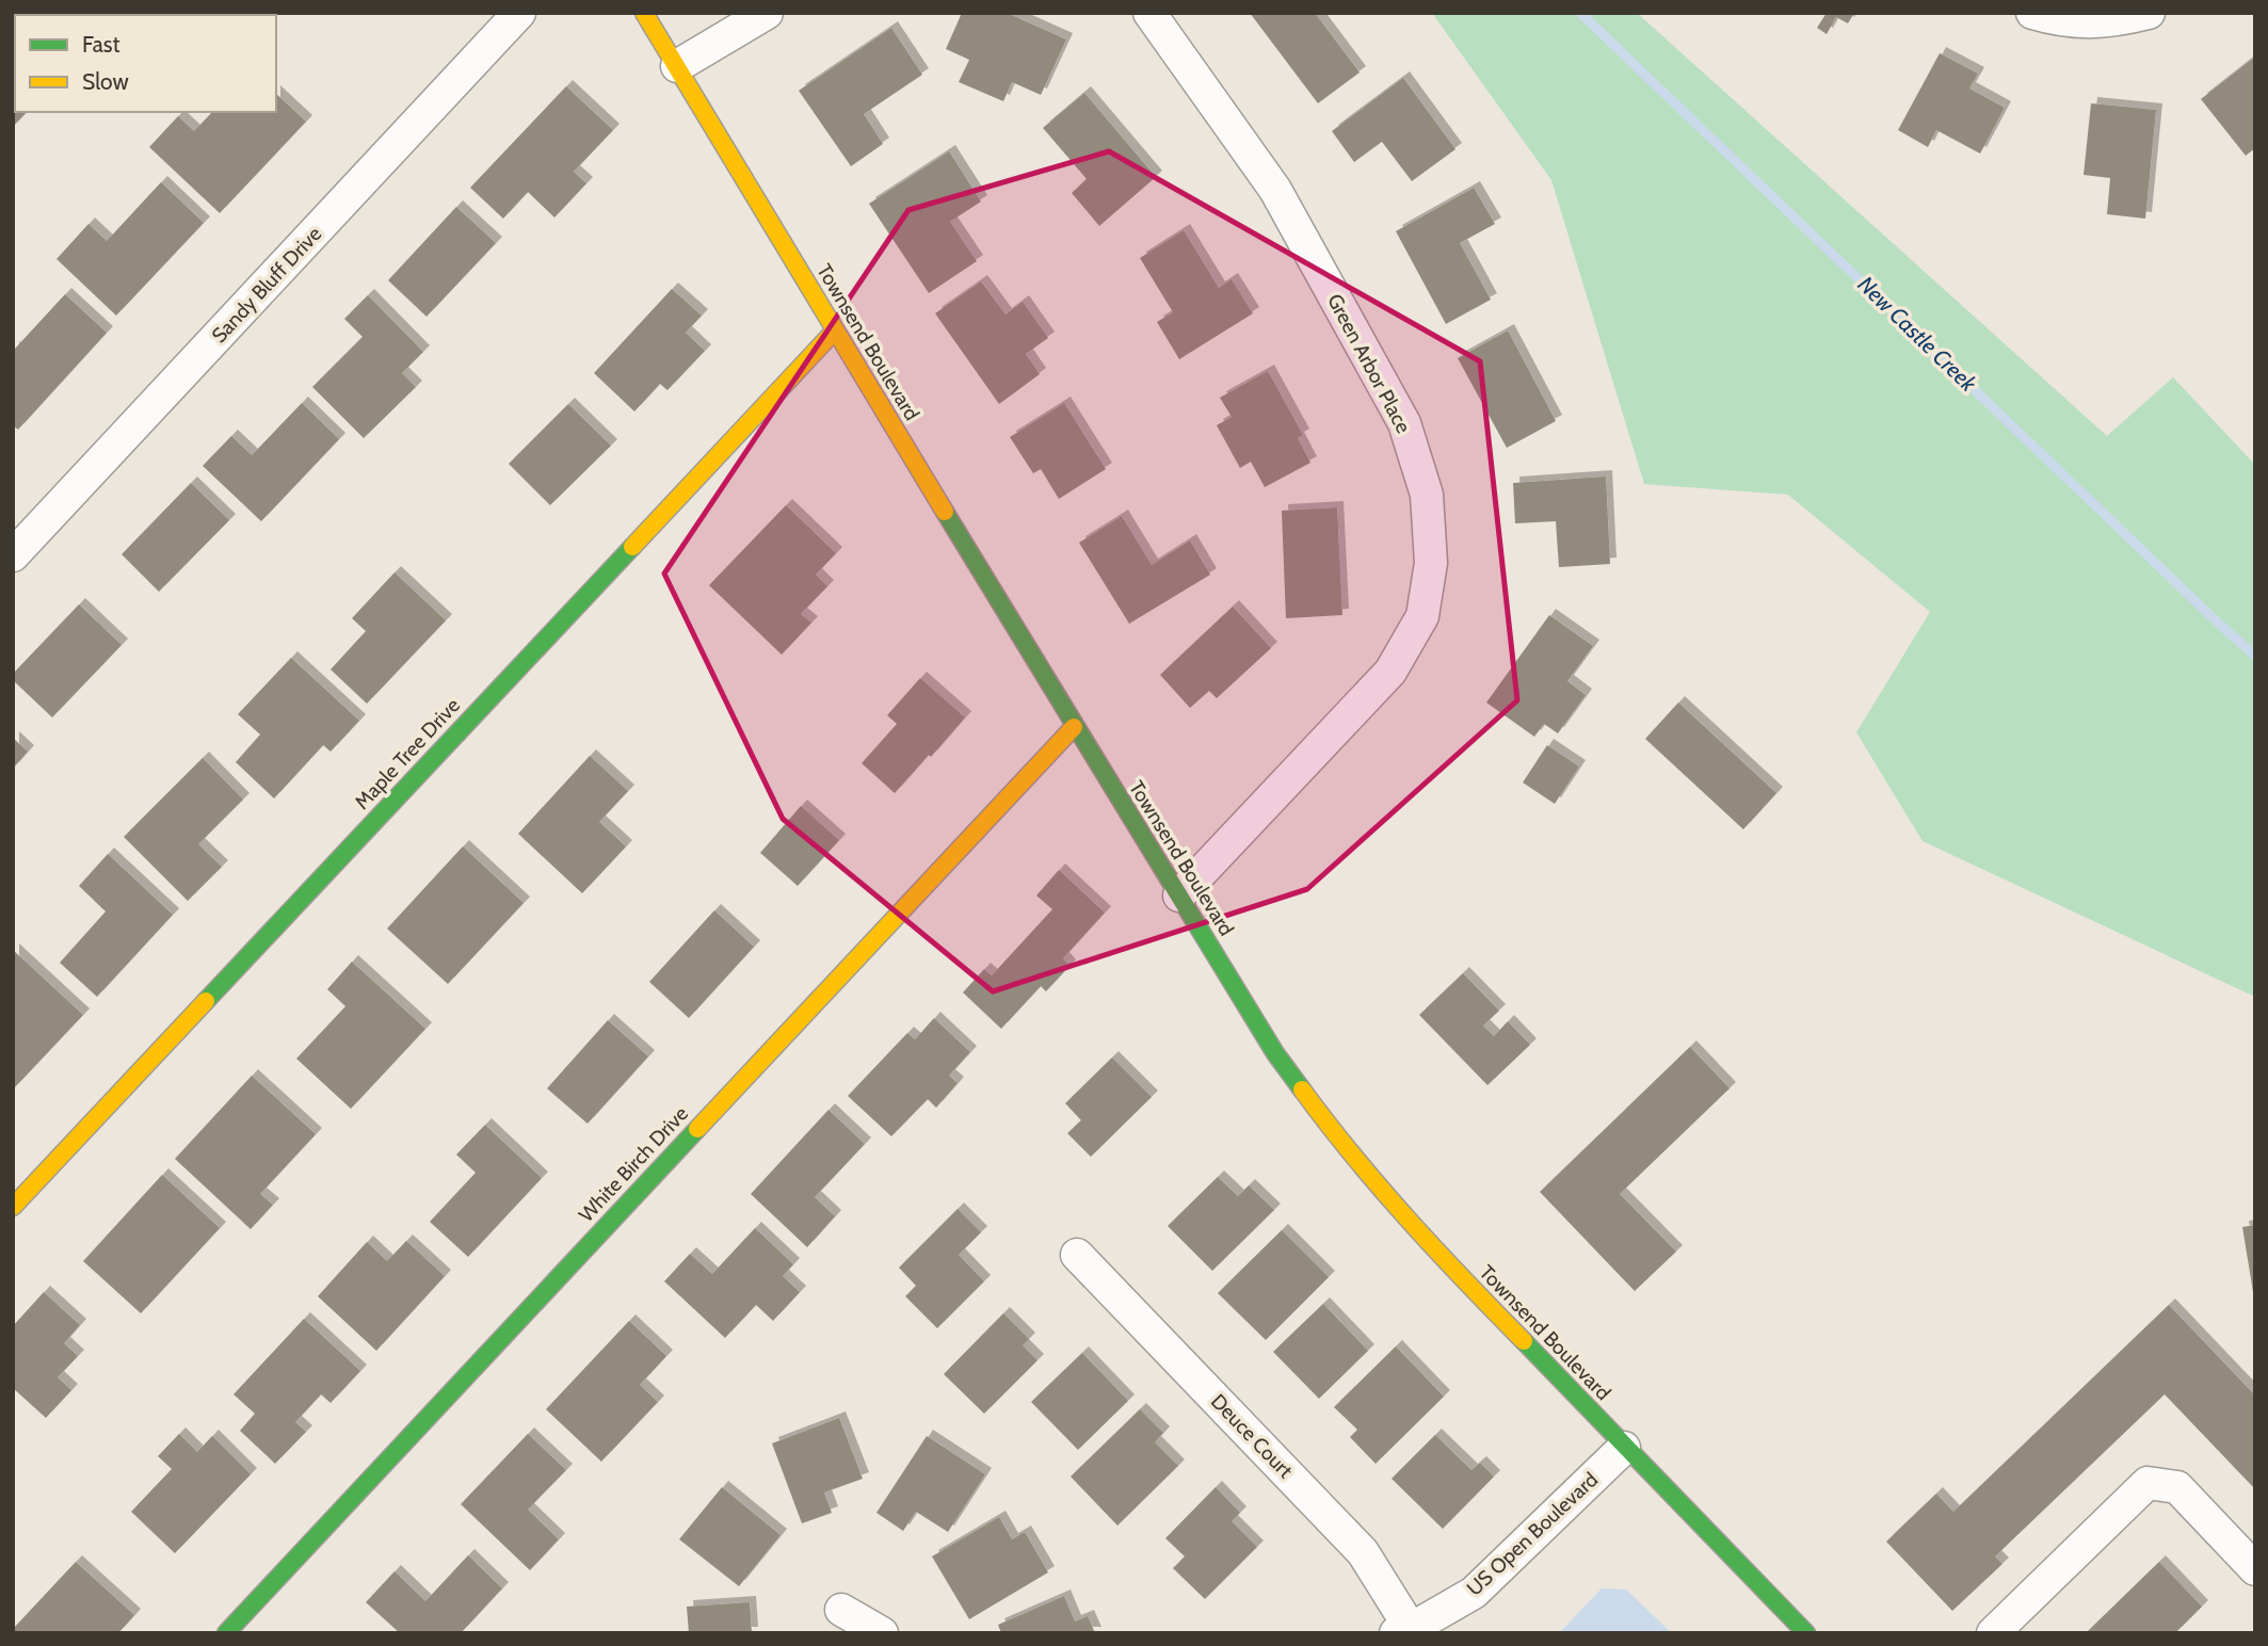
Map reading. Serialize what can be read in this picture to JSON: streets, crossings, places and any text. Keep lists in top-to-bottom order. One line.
{"streets":{"street":["Sandy Bluff Drive","Townsend Boulevard","Green Arbor Place","Maple Tree Drive","White Birch Drive","Deuce Court","US Open Boulevard"]},"crossings":[["Townsend Boulevard","Green Arbor Place"],["Townsend Boulevard","Maple Tree Drive"],["Townsend Boulevard","White Birch Drive"],["Townsend Boulevard","US Open Boulevard"],["Deuce Court","US Open Boulevard"]],"water":["New Castle Creek"],"legend":["Fast","Slow"]}
